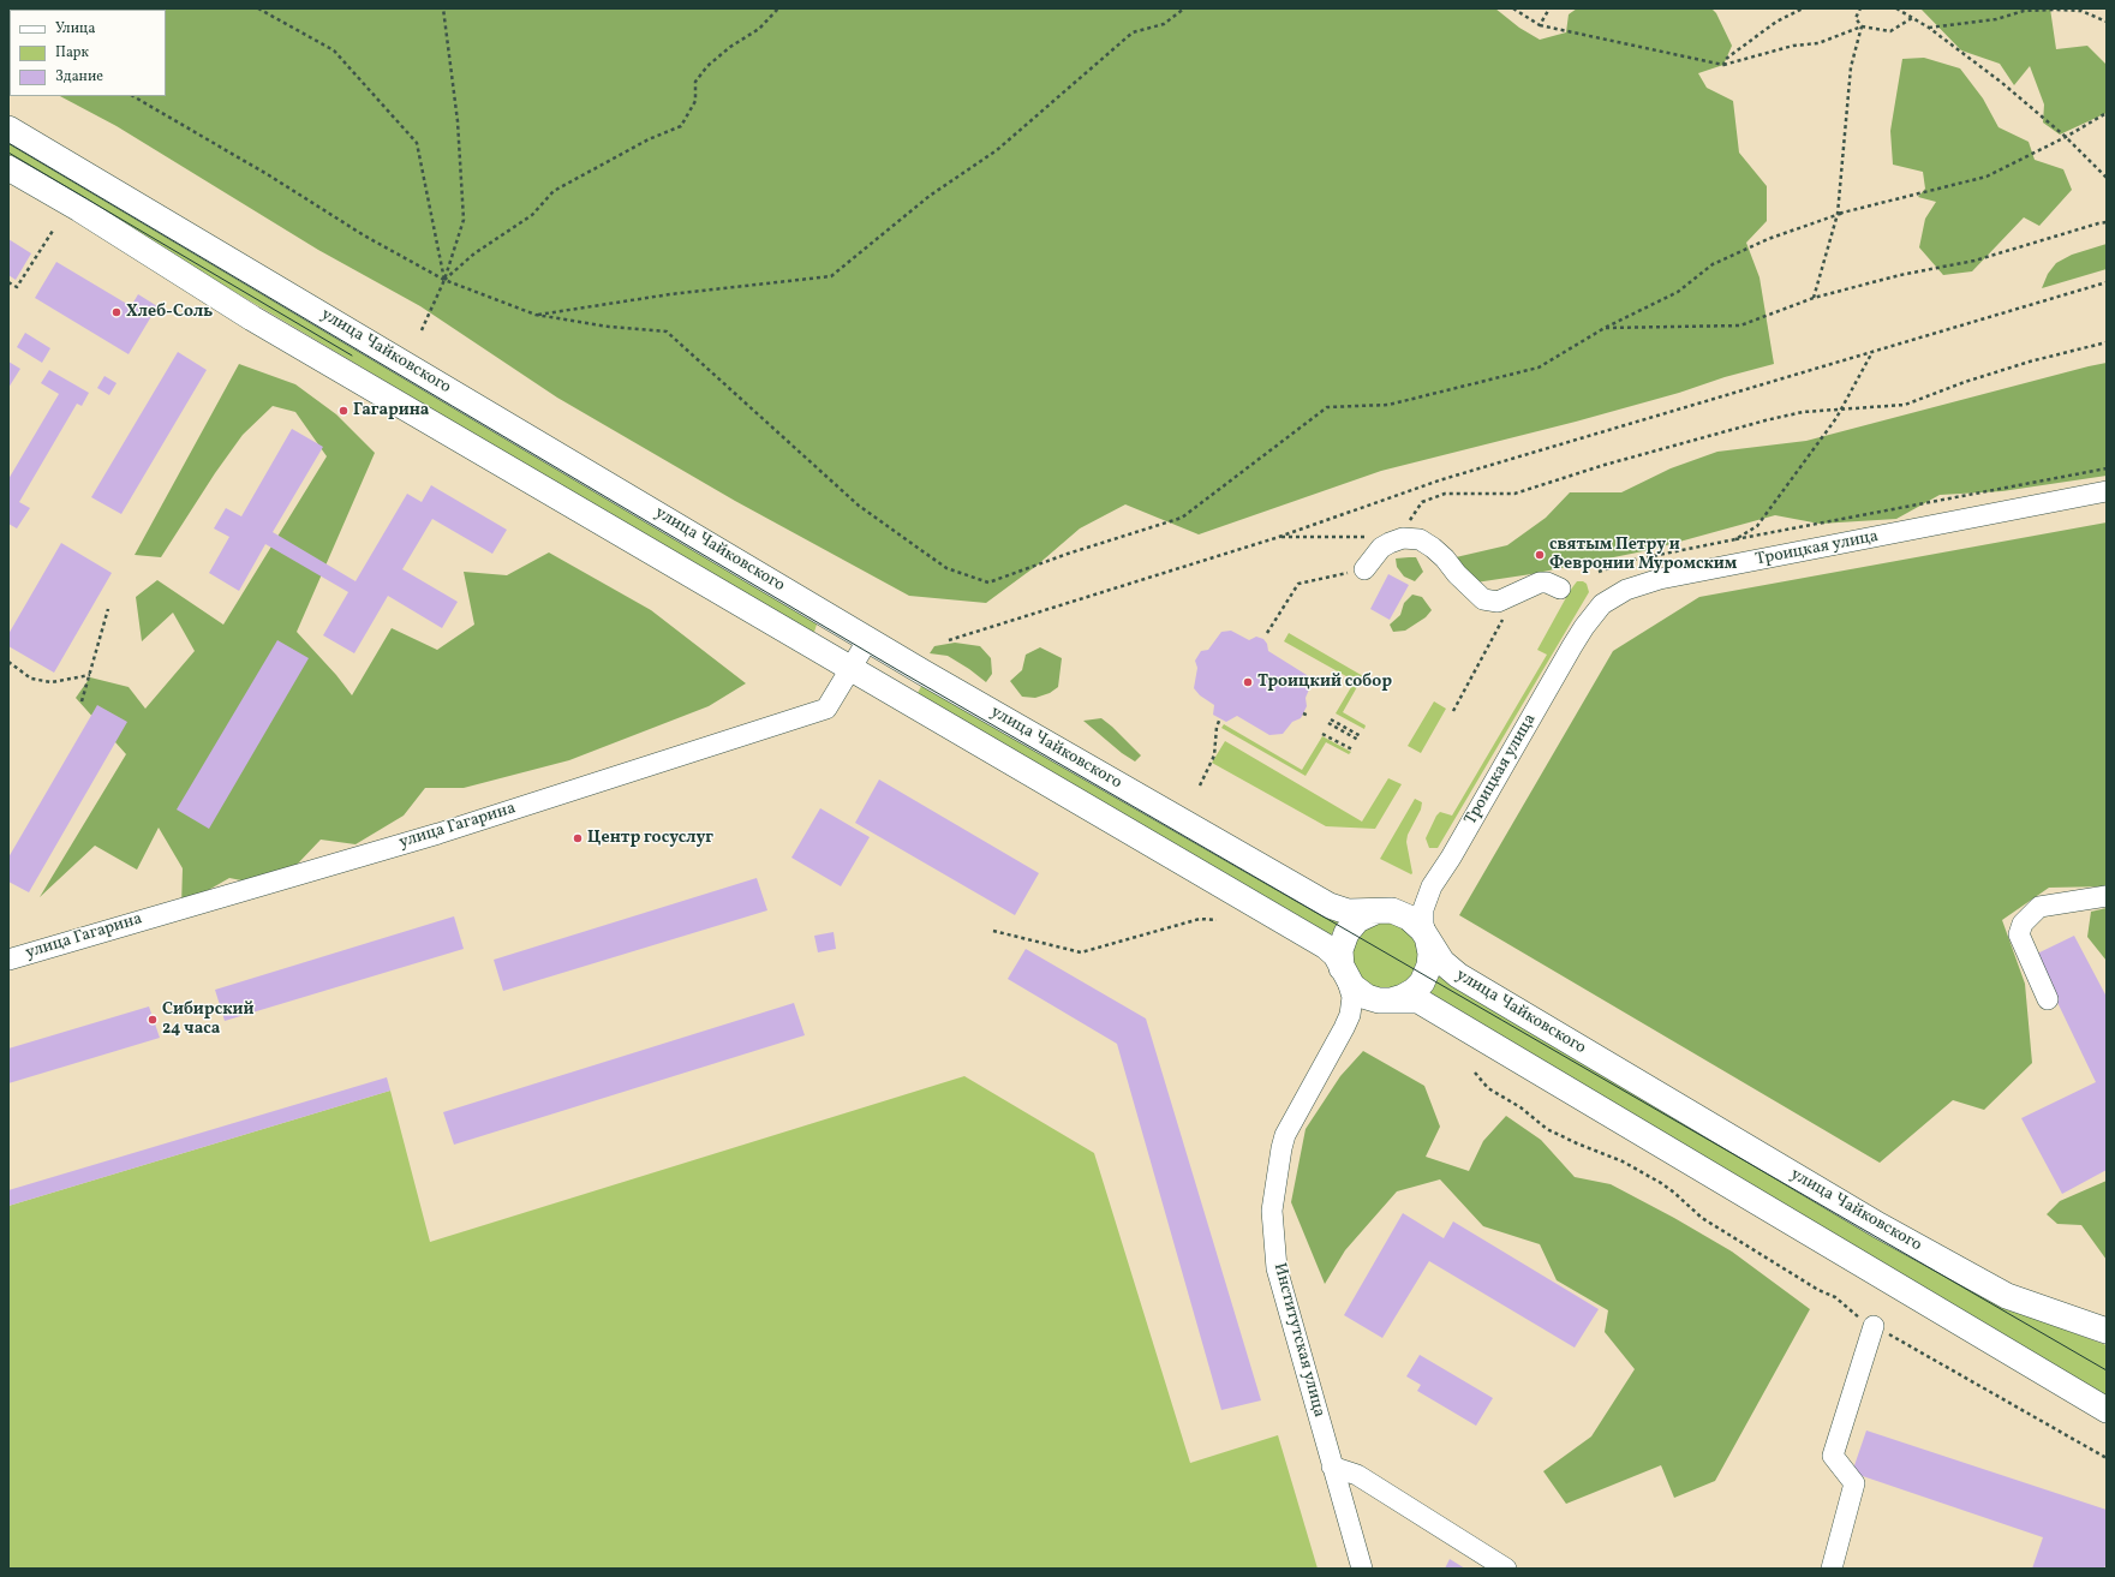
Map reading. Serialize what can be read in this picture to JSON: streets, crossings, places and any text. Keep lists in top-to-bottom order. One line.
{"streets":{"main road":["улица Чайковского","Институтская улица"],"street":["Троицкая улица","улица Гагарина"]},"crossings":[["улица Чайковского","улица Гагарина"],["улица Чайковского","Институтская улица"]],"places":["Хлеб-Соль","Гагарина","святым Петру и Февронии Муромским","Троицкий собор","Центр госуслуг","Сибирский 24 часа"],"legend":["Улица","Парк","Здание"]}
